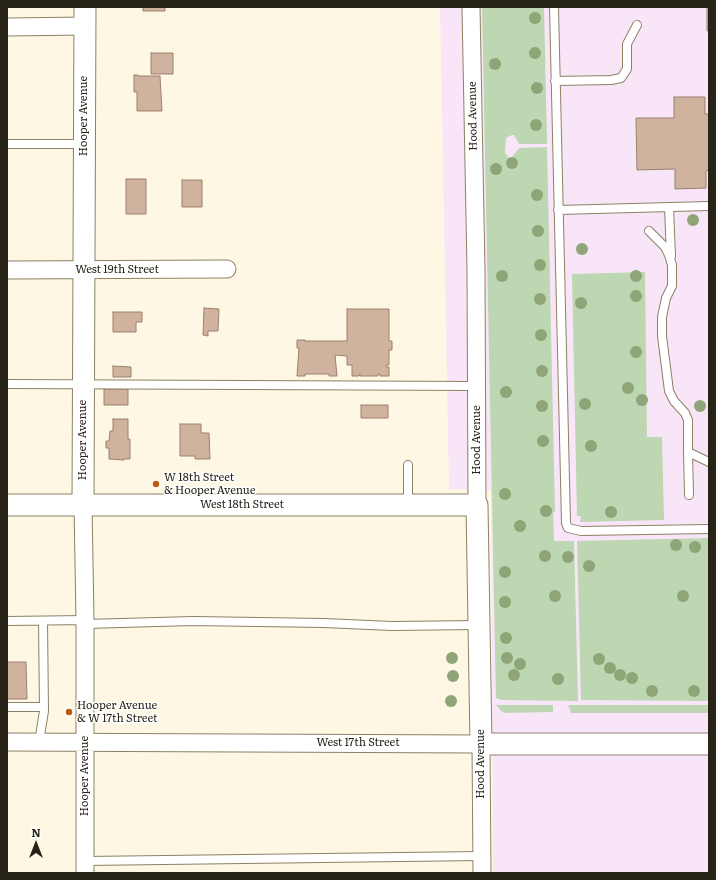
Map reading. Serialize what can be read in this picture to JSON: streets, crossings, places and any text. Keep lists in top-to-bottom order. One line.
{"streets":{"street":["Hooper Avenue","Hood Avenue","West 19th Street","West 18th Street","West 17th Street"]},"crossings":[["Hooper Avenue","West 19th Street"],["Hooper Avenue","West 18th Street"],["Hooper Avenue","West 17th Street"],["Hood Avenue","West 18th Street"],["Hood Avenue","West 17th Street"]],"places":["W 18th Street & Hooper Avenue","Hooper Avenue & W 17th Street"],"north":"top"}
